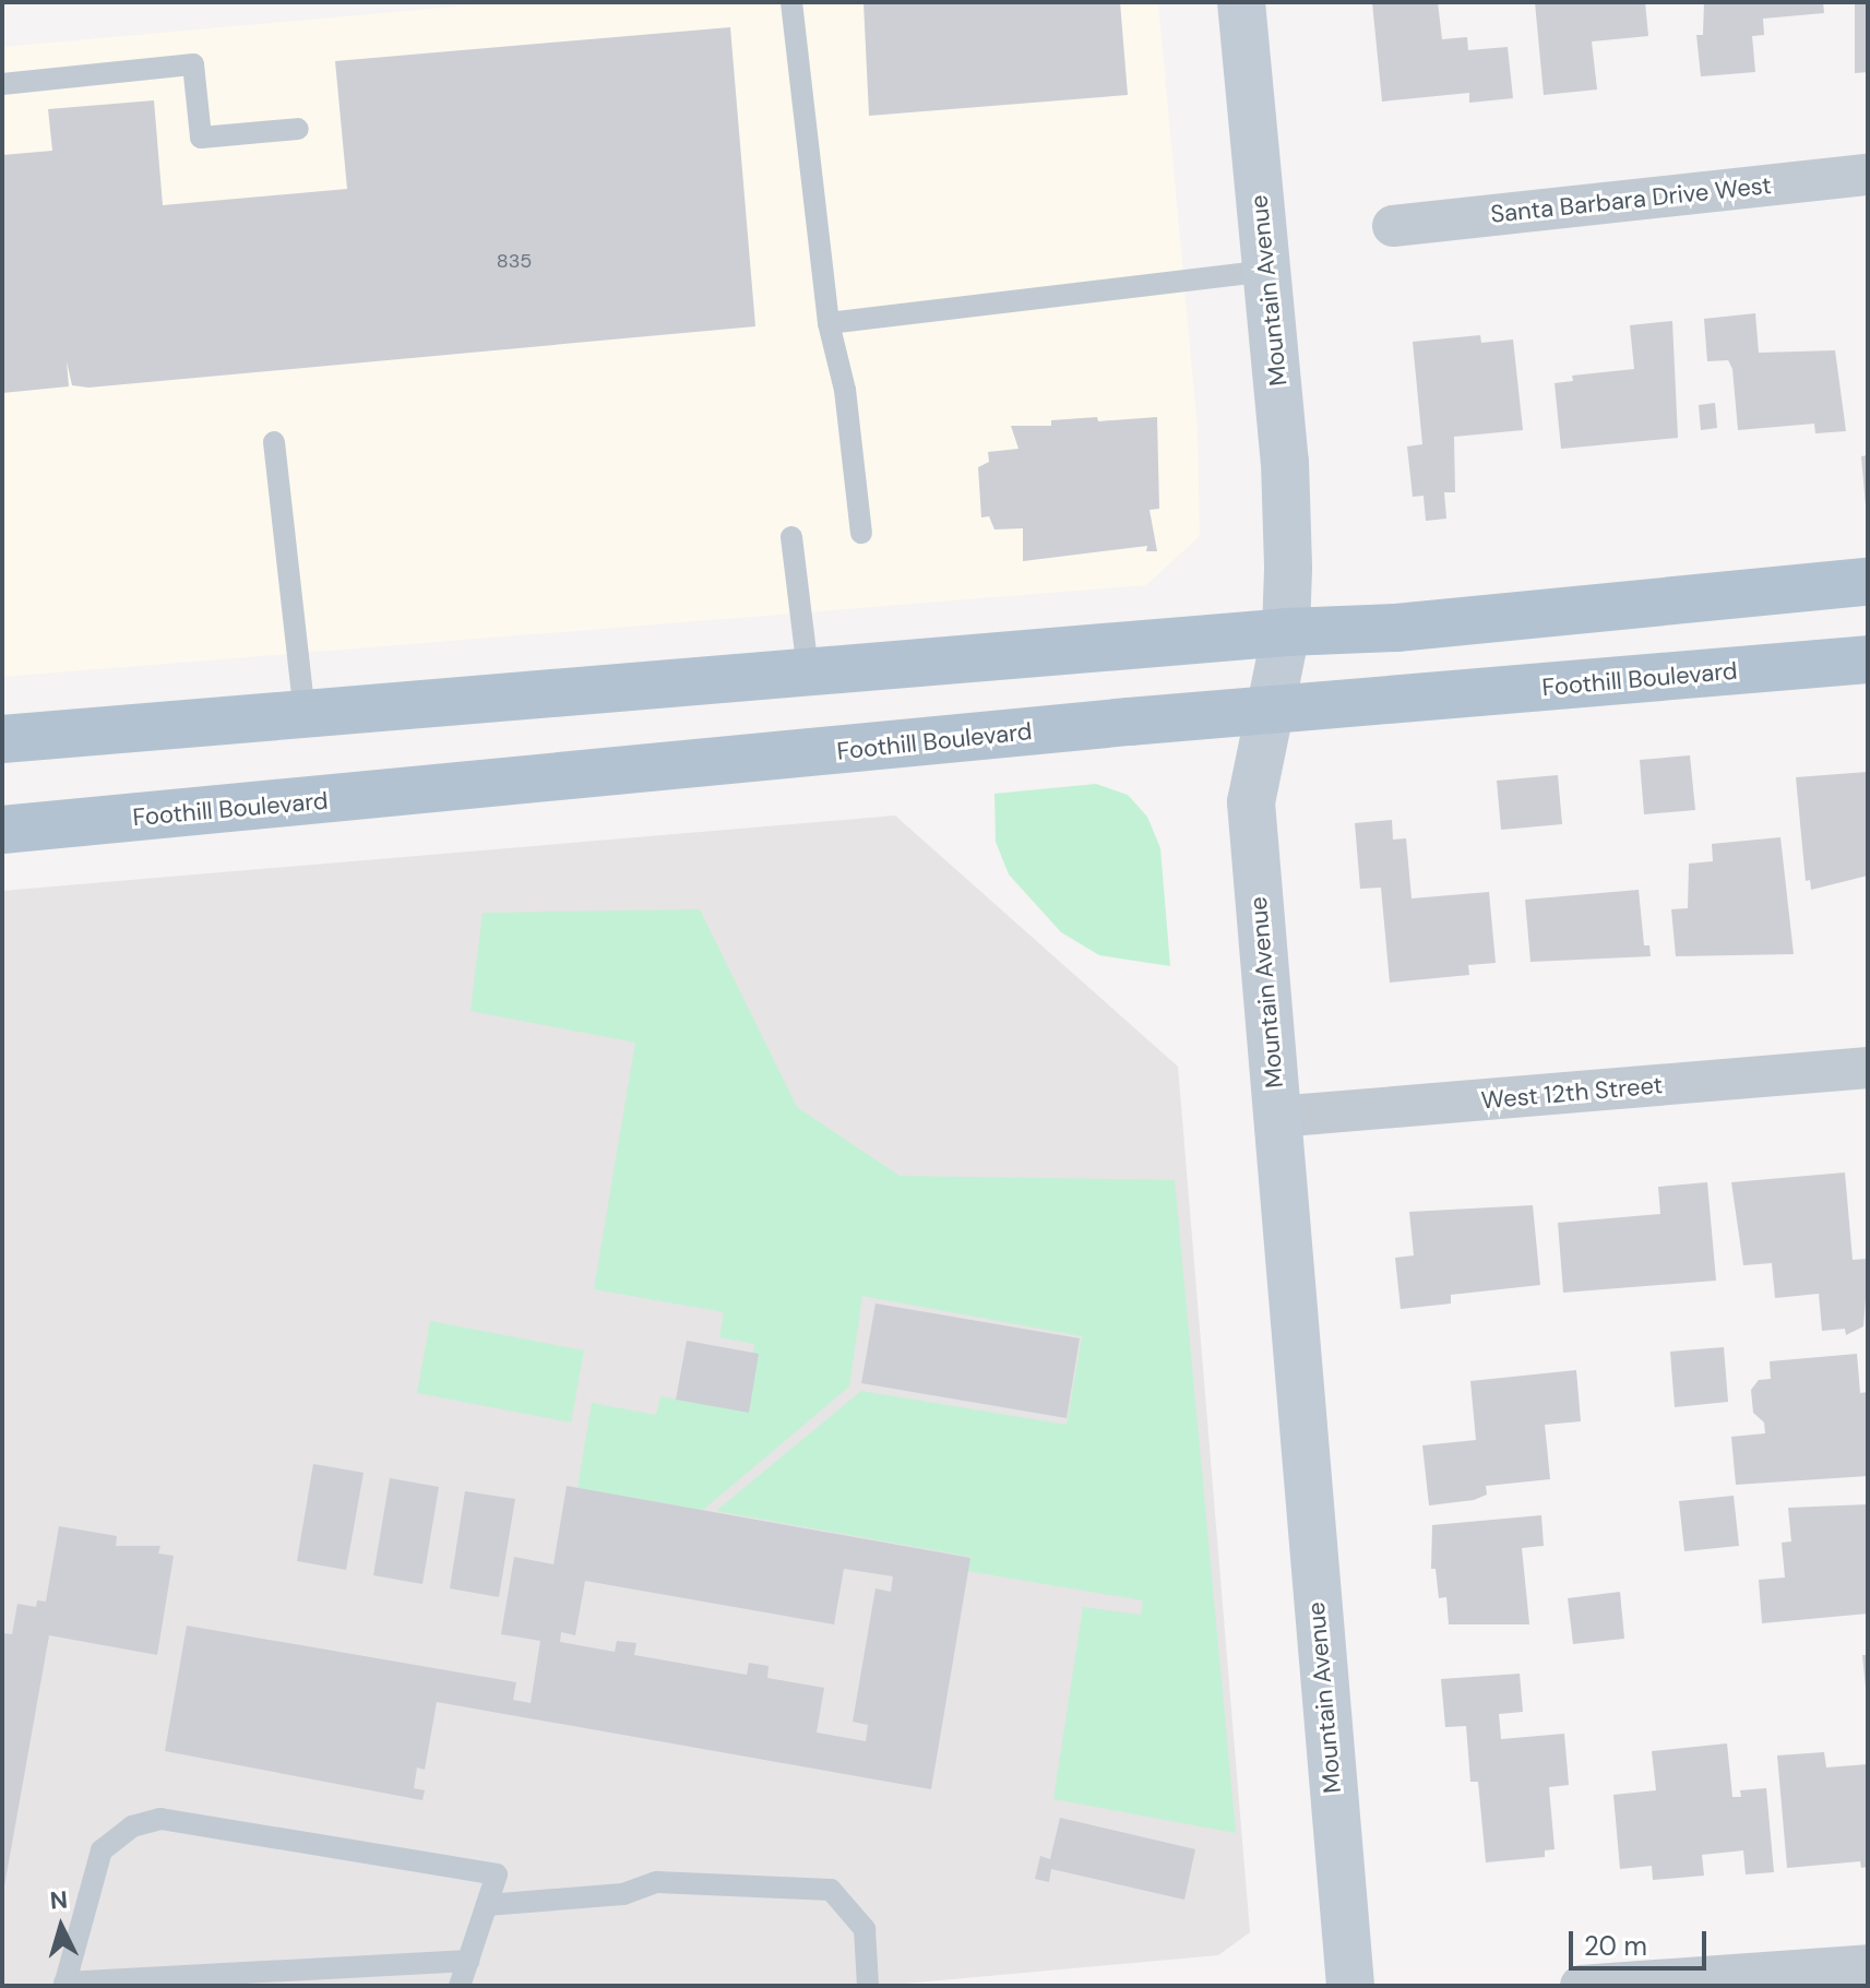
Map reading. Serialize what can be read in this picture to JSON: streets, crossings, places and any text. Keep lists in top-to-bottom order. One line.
{"streets":{"main road":["Mountain Avenue","Foothill Boulevard"],"street":["Santa Barbara Drive West","West 12th Street"]},"crossings":[["Mountain Avenue","Foothill Boulevard"],["Mountain Avenue","West 12th Street"]],"house_numbers":["835"],"scale_bar":"20 m","north":"top"}
